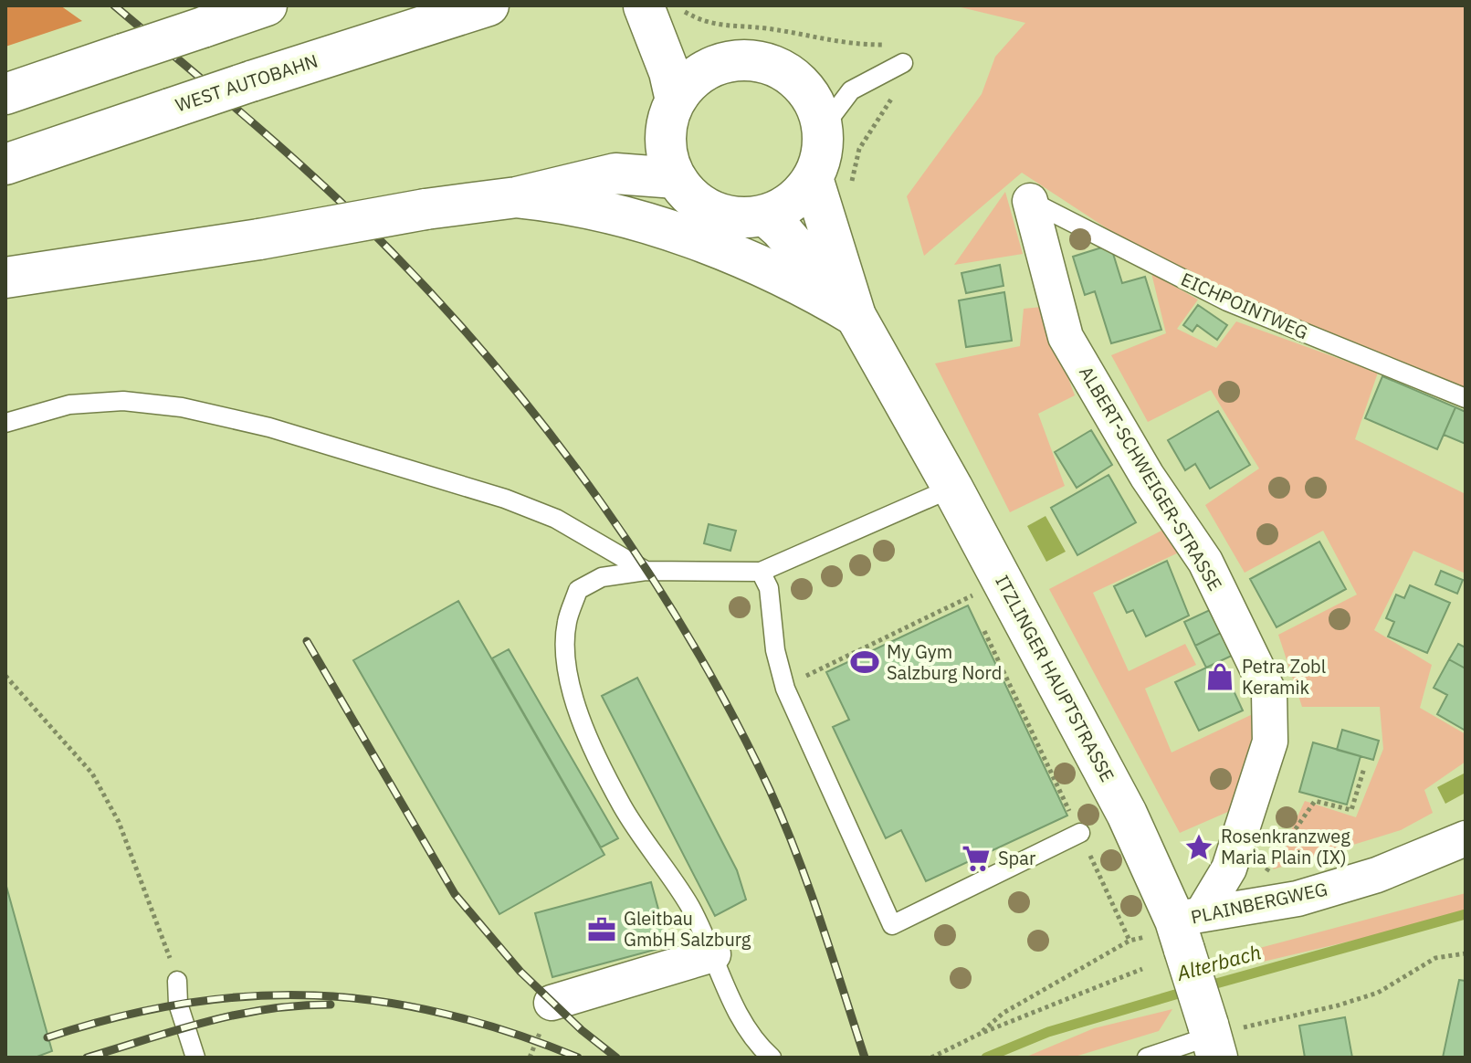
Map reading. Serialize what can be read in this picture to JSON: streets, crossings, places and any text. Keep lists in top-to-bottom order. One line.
{"streets":{"main road":["WEST AUTOBAHN","ITZLINGER HAUPTSTRASSE"],"street":["ALBERT-SCHWEIGER-STRASSE","PLAINBERGWEG"],"lane":["EICHPOINTWEG"]},"crossings":[["EICHPOINTWEG","ALBERT-SCHWEIGER-STRASSE"],["ALBERT-SCHWEIGER-STRASSE","ITZLINGER HAUPTSTRASSE"],["ALBERT-SCHWEIGER-STRASSE","PLAINBERGWEG"],["ITZLINGER HAUPTSTRASSE","PLAINBERGWEG"]],"water":["Alterbach"],"places":{"sports":["My Gym Salzburg Nord"],"shop":["Petra Zobl Keramik"],"place":["Rosenkranzweg Maria Plain (IX)"],"supermarket":["Spar"],"office":["Gleitbau GmbH Salzburg"]}}
